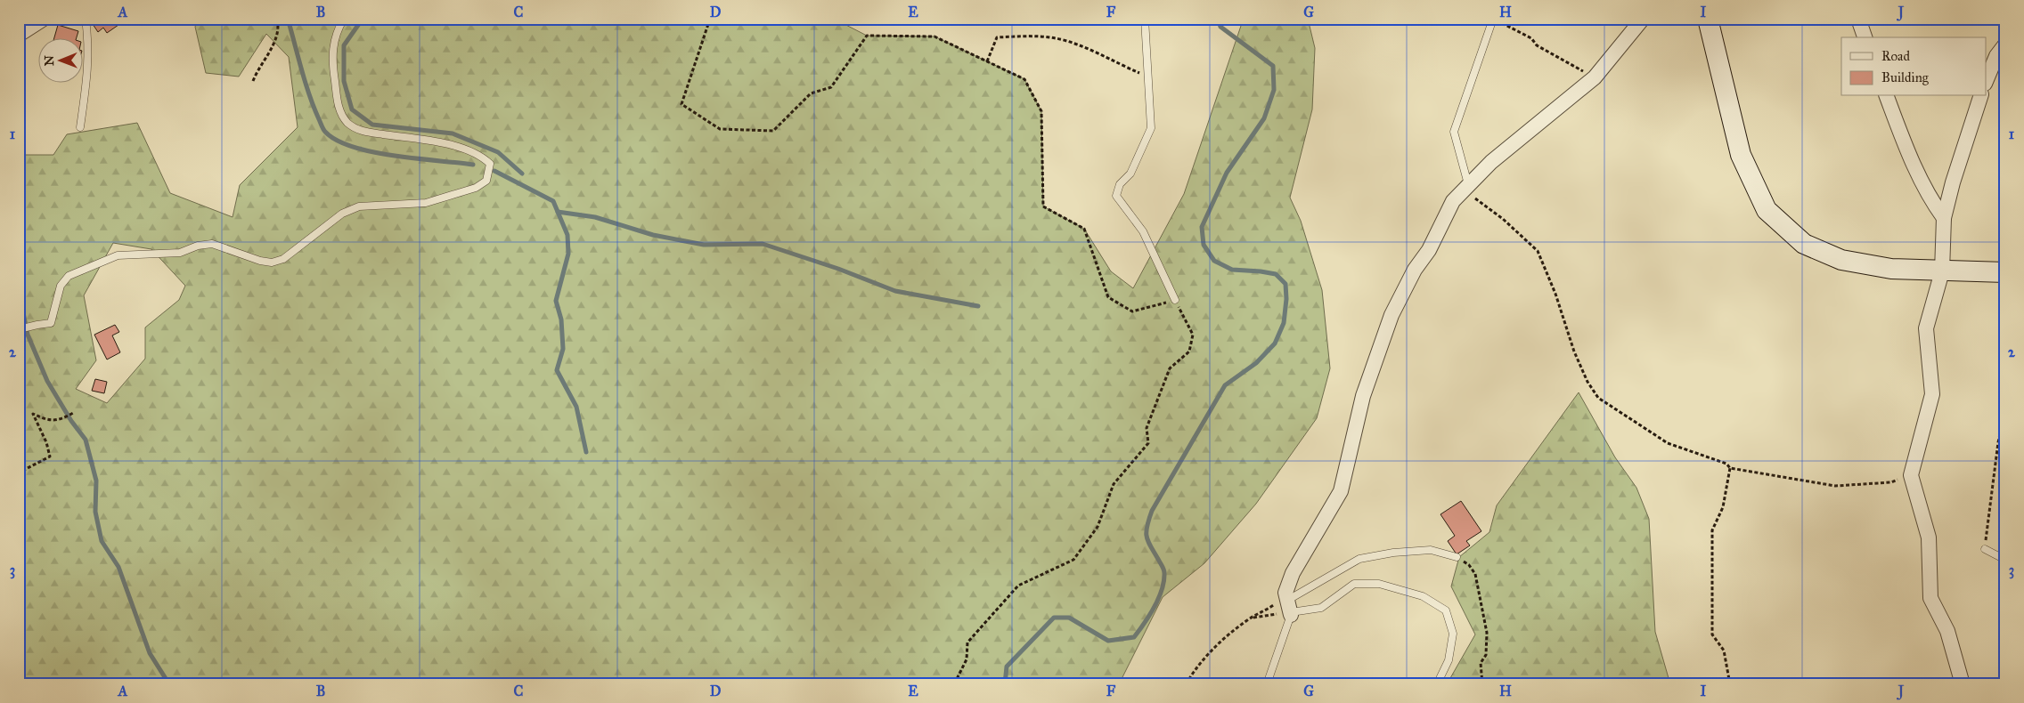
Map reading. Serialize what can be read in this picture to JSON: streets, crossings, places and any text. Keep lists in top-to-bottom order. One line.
{"legend":["Road","Building"],"north":"left","grid":{"columns":["A","B","C","D","E","F","G","H","I","J"],"rows":["1","2","3"]}}
